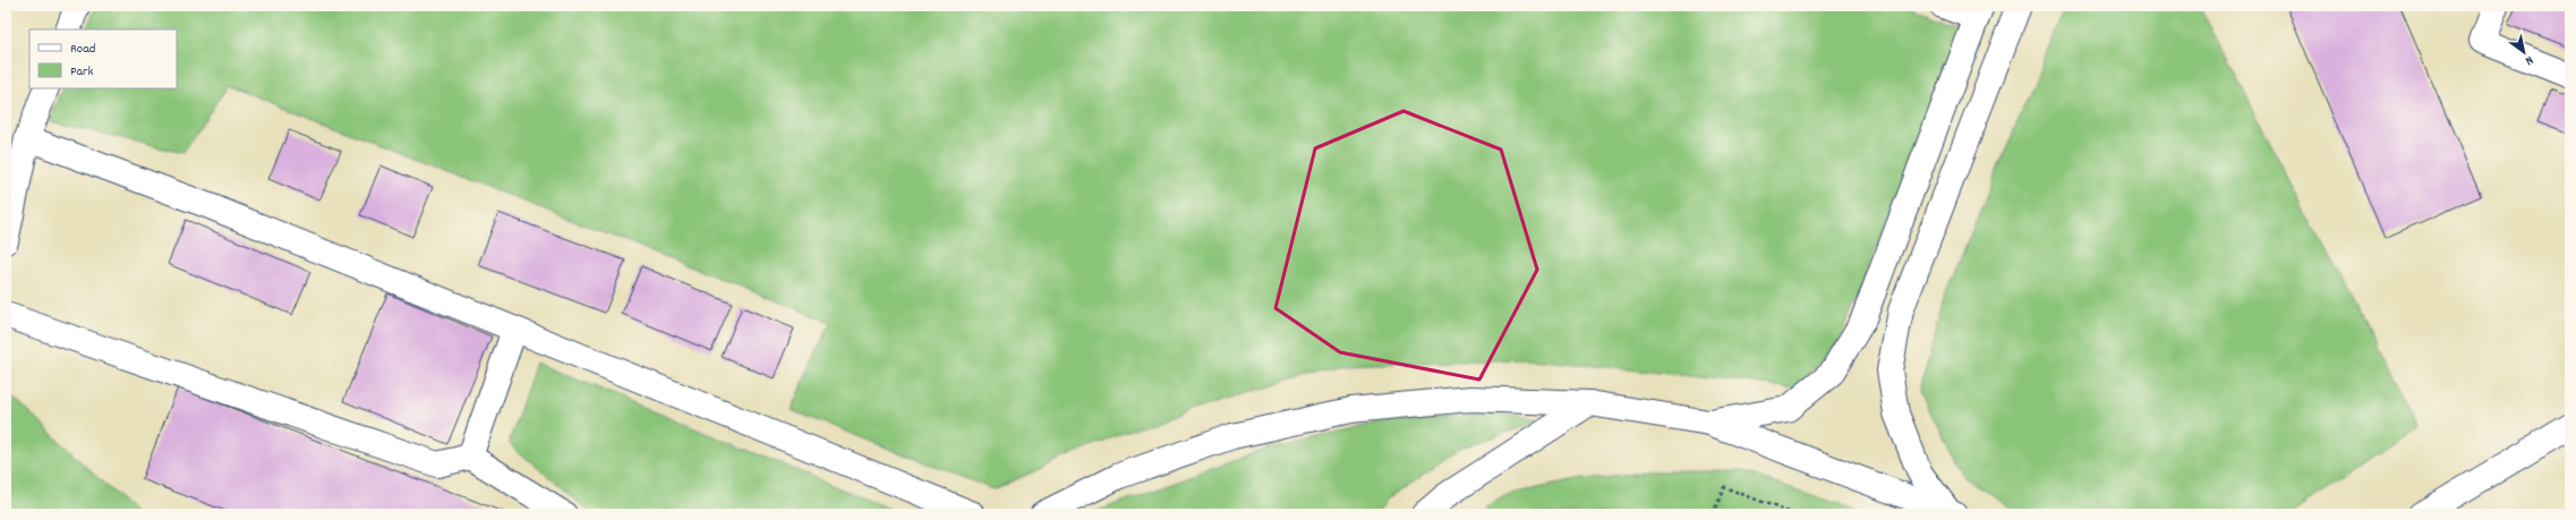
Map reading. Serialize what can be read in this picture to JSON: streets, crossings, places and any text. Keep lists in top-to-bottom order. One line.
{"legend":["Road","Park"],"north":"bottom right"}
